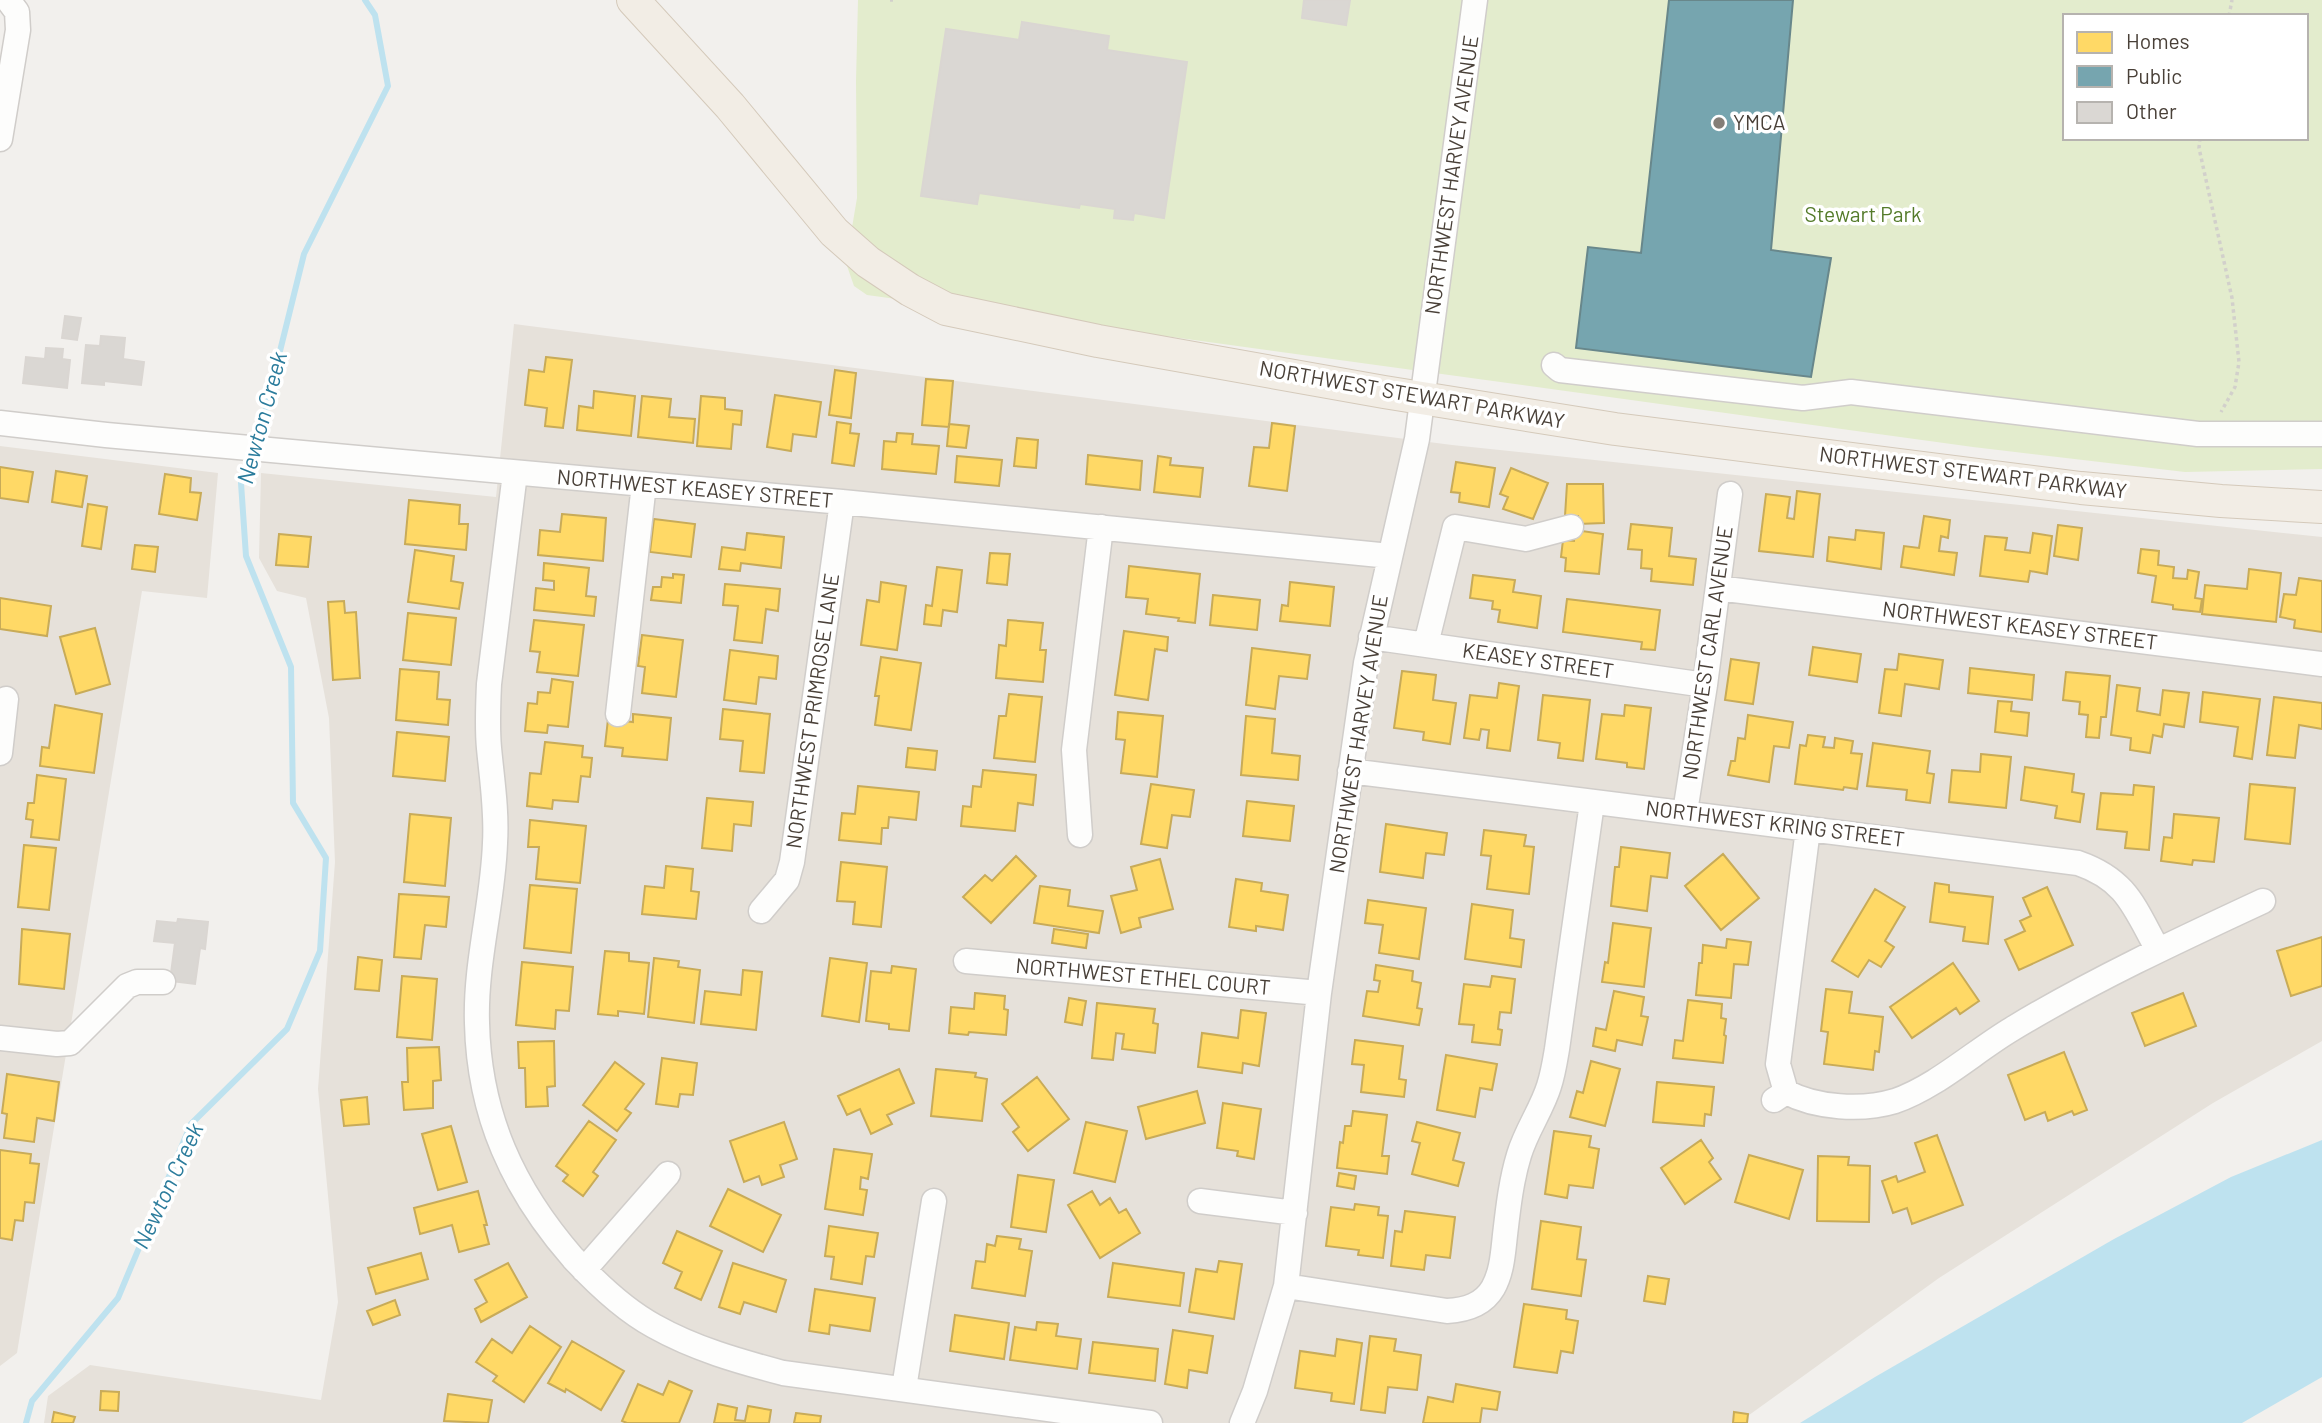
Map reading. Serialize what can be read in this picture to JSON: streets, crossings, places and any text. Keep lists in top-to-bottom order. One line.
{"streets":{"main road":["NORTHWEST STEWART PARKWAY"],"street":["NORTHWEST HARVEY AVENUE","NORTHWEST KEASEY STREET","NORTHWEST CARL AVENUE","KEASEY STREET","NORTHWEST PRIMROSE LANE","NORTHWEST KRING STREET","NORTHWEST ETHEL COURT"]},"crossings":[["NORTHWEST HARVEY AVENUE","NORTHWEST STEWART PARKWAY"],["NORTHWEST HARVEY AVENUE","NORTHWEST KEASEY STREET"],["NORTHWEST HARVEY AVENUE","KEASEY STREET"],["NORTHWEST HARVEY AVENUE","NORTHWEST KRING STREET"],["NORTHWEST HARVEY AVENUE","NORTHWEST ETHEL COURT"],["NORTHWEST KEASEY STREET","NORTHWEST CARL AVENUE"],["NORTHWEST KEASEY STREET","NORTHWEST PRIMROSE LANE"],["NORTHWEST CARL AVENUE","KEASEY STREET"],["NORTHWEST CARL AVENUE","NORTHWEST KRING STREET"]],"water":["Newton Creek"],"parks":["Stewart Park"],"places":["YMCA"],"legend":["Homes","Public","Other"]}
